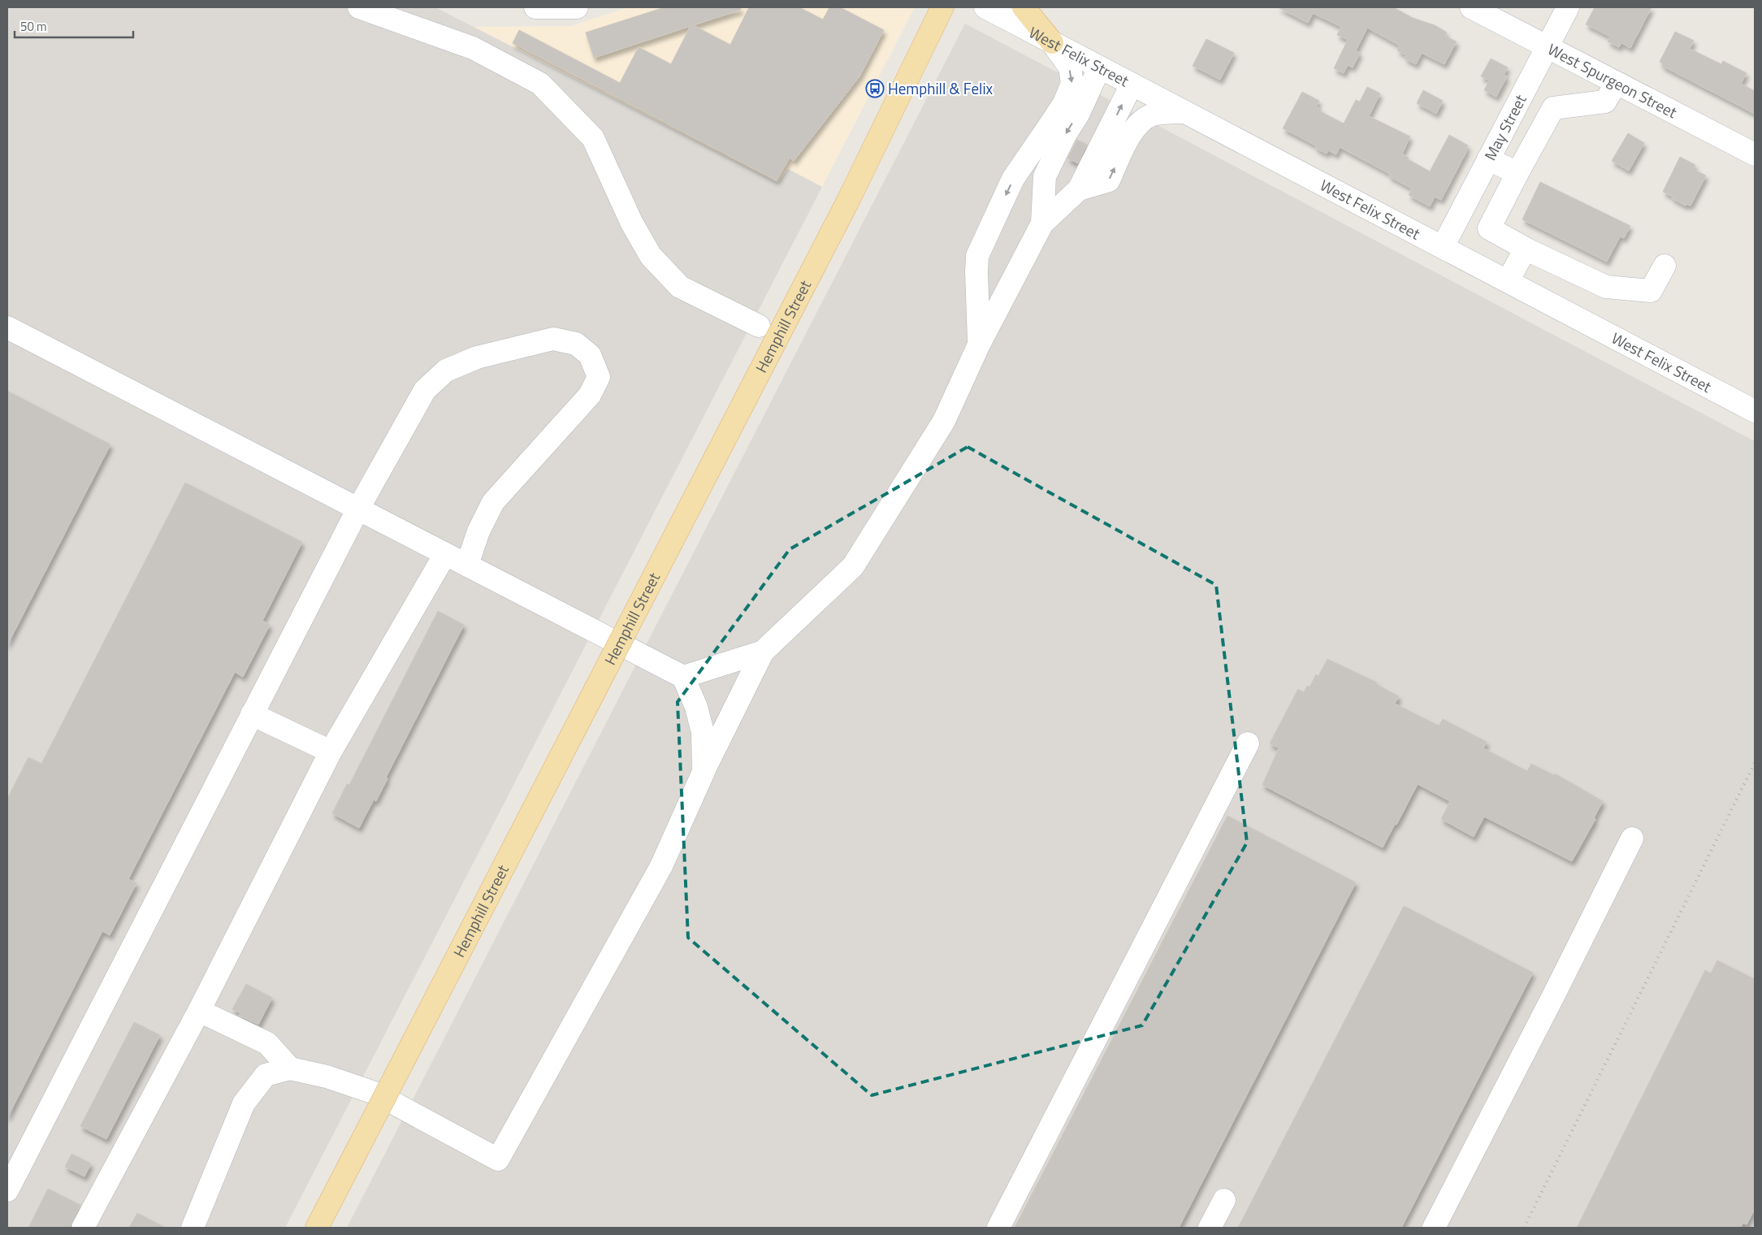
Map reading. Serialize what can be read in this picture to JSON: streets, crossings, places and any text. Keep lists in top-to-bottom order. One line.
{"streets":{"main road":["Hemphill Street"],"street":["West Felix Street","West Spurgeon Street","May Street"]},"crossings":[["West Felix Street","May Street"],["West Spurgeon Street","May Street"]],"places":{"bus stop":["Hemphill & Felix"]},"scale_bar":"50 m"}
